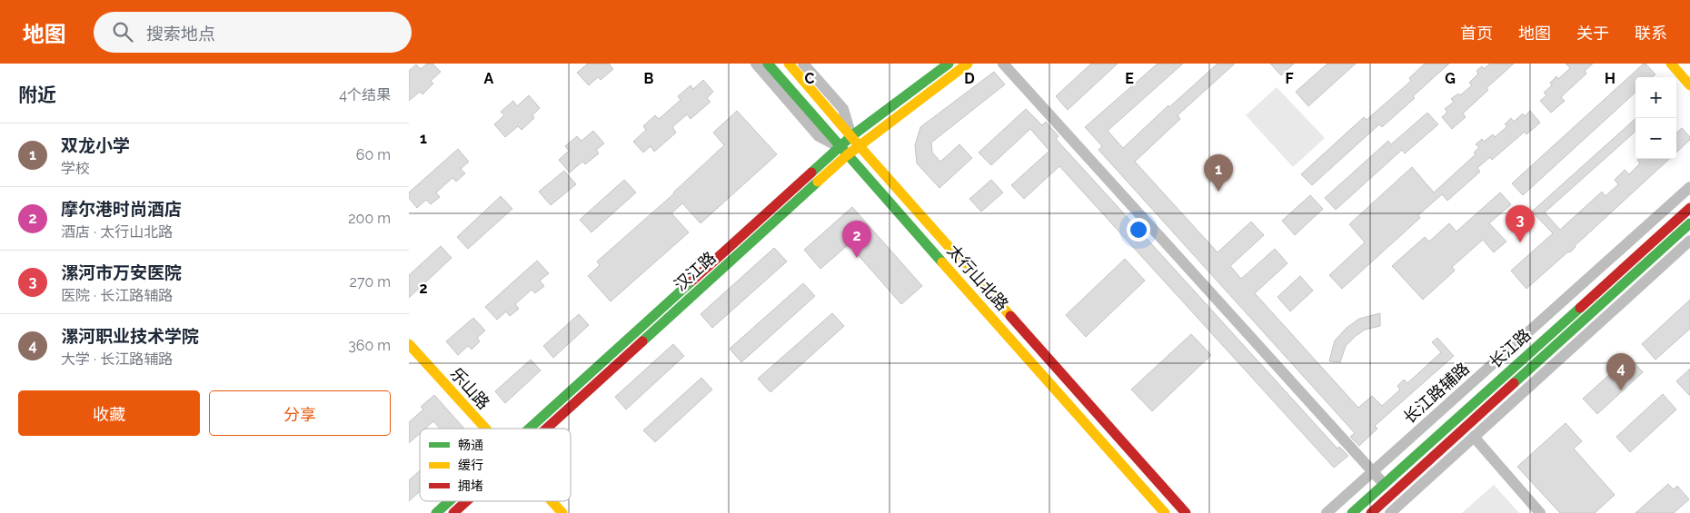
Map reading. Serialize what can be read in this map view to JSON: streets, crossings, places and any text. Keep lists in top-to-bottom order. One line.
{"streets":{"main road":["汉江路","太行山北路","长江路","乐山路"],"street":["长江路辅路"]},"crossings":[["汉江路","太行山北路"]],"legend":["畅通","缓行","拥堵"],"page":{"header":"地图","search":"搜索地点","nav":["首页","地图","关于","联系"],"heading":["附近","4个结果"],"map_buttons":["+","−"],"list":[{"mark":"1","name":"双龙小学","note":"学校","value":"60 m"},{"mark":"2","name":"摩尔港时尚酒店","note":"酒店 · 太行山北路","value":"200 m"},{"mark":"3","name":"漯河市万安医院","note":"医院 · 长江路辅路","value":"270 m"},{"mark":"4","name":"漯河职业技术学院","note":"大学 · 长江路辅路","value":"360 m"}],"pins":["1","3","2","4"],"buttons":["收藏","分享"]},"grid":{"columns":["A","B","C","D","E","F","G","H"],"rows":["1","2"]}}
